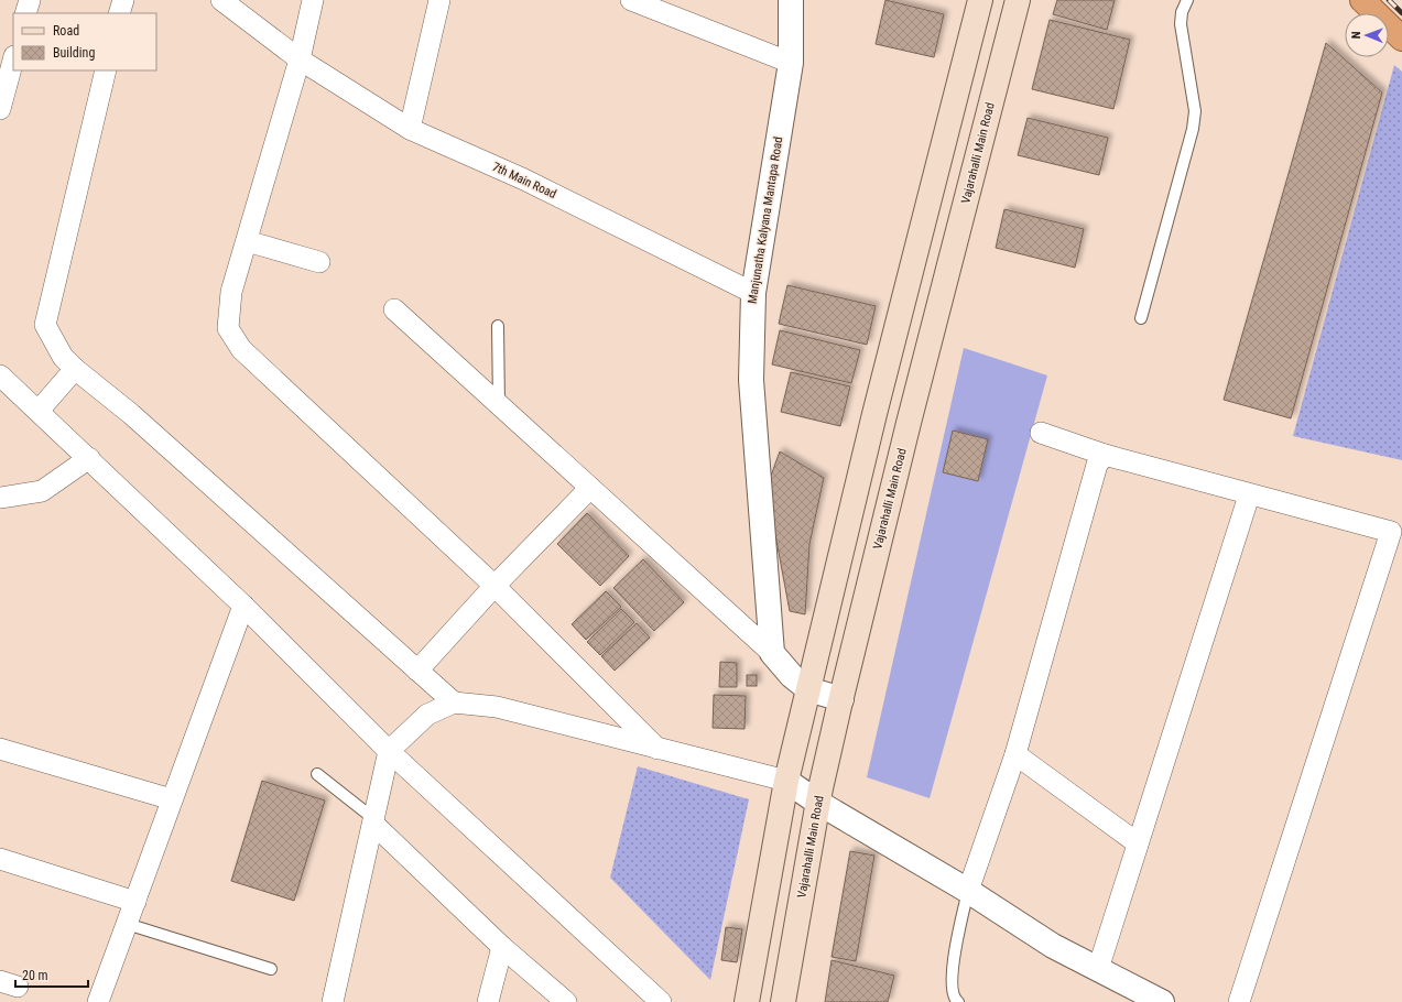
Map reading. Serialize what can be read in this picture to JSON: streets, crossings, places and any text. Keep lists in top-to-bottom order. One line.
{"streets":{"main road":["Vajarahalli Main Road"],"street":["7th Main Road","Manjunatha Kalyana Mantapa Road"]},"crossings":[["7th Main Road","Manjunatha Kalyana Mantapa Road"]],"legend":["Road","Building"],"scale_bar":"20 m","north":"left"}
